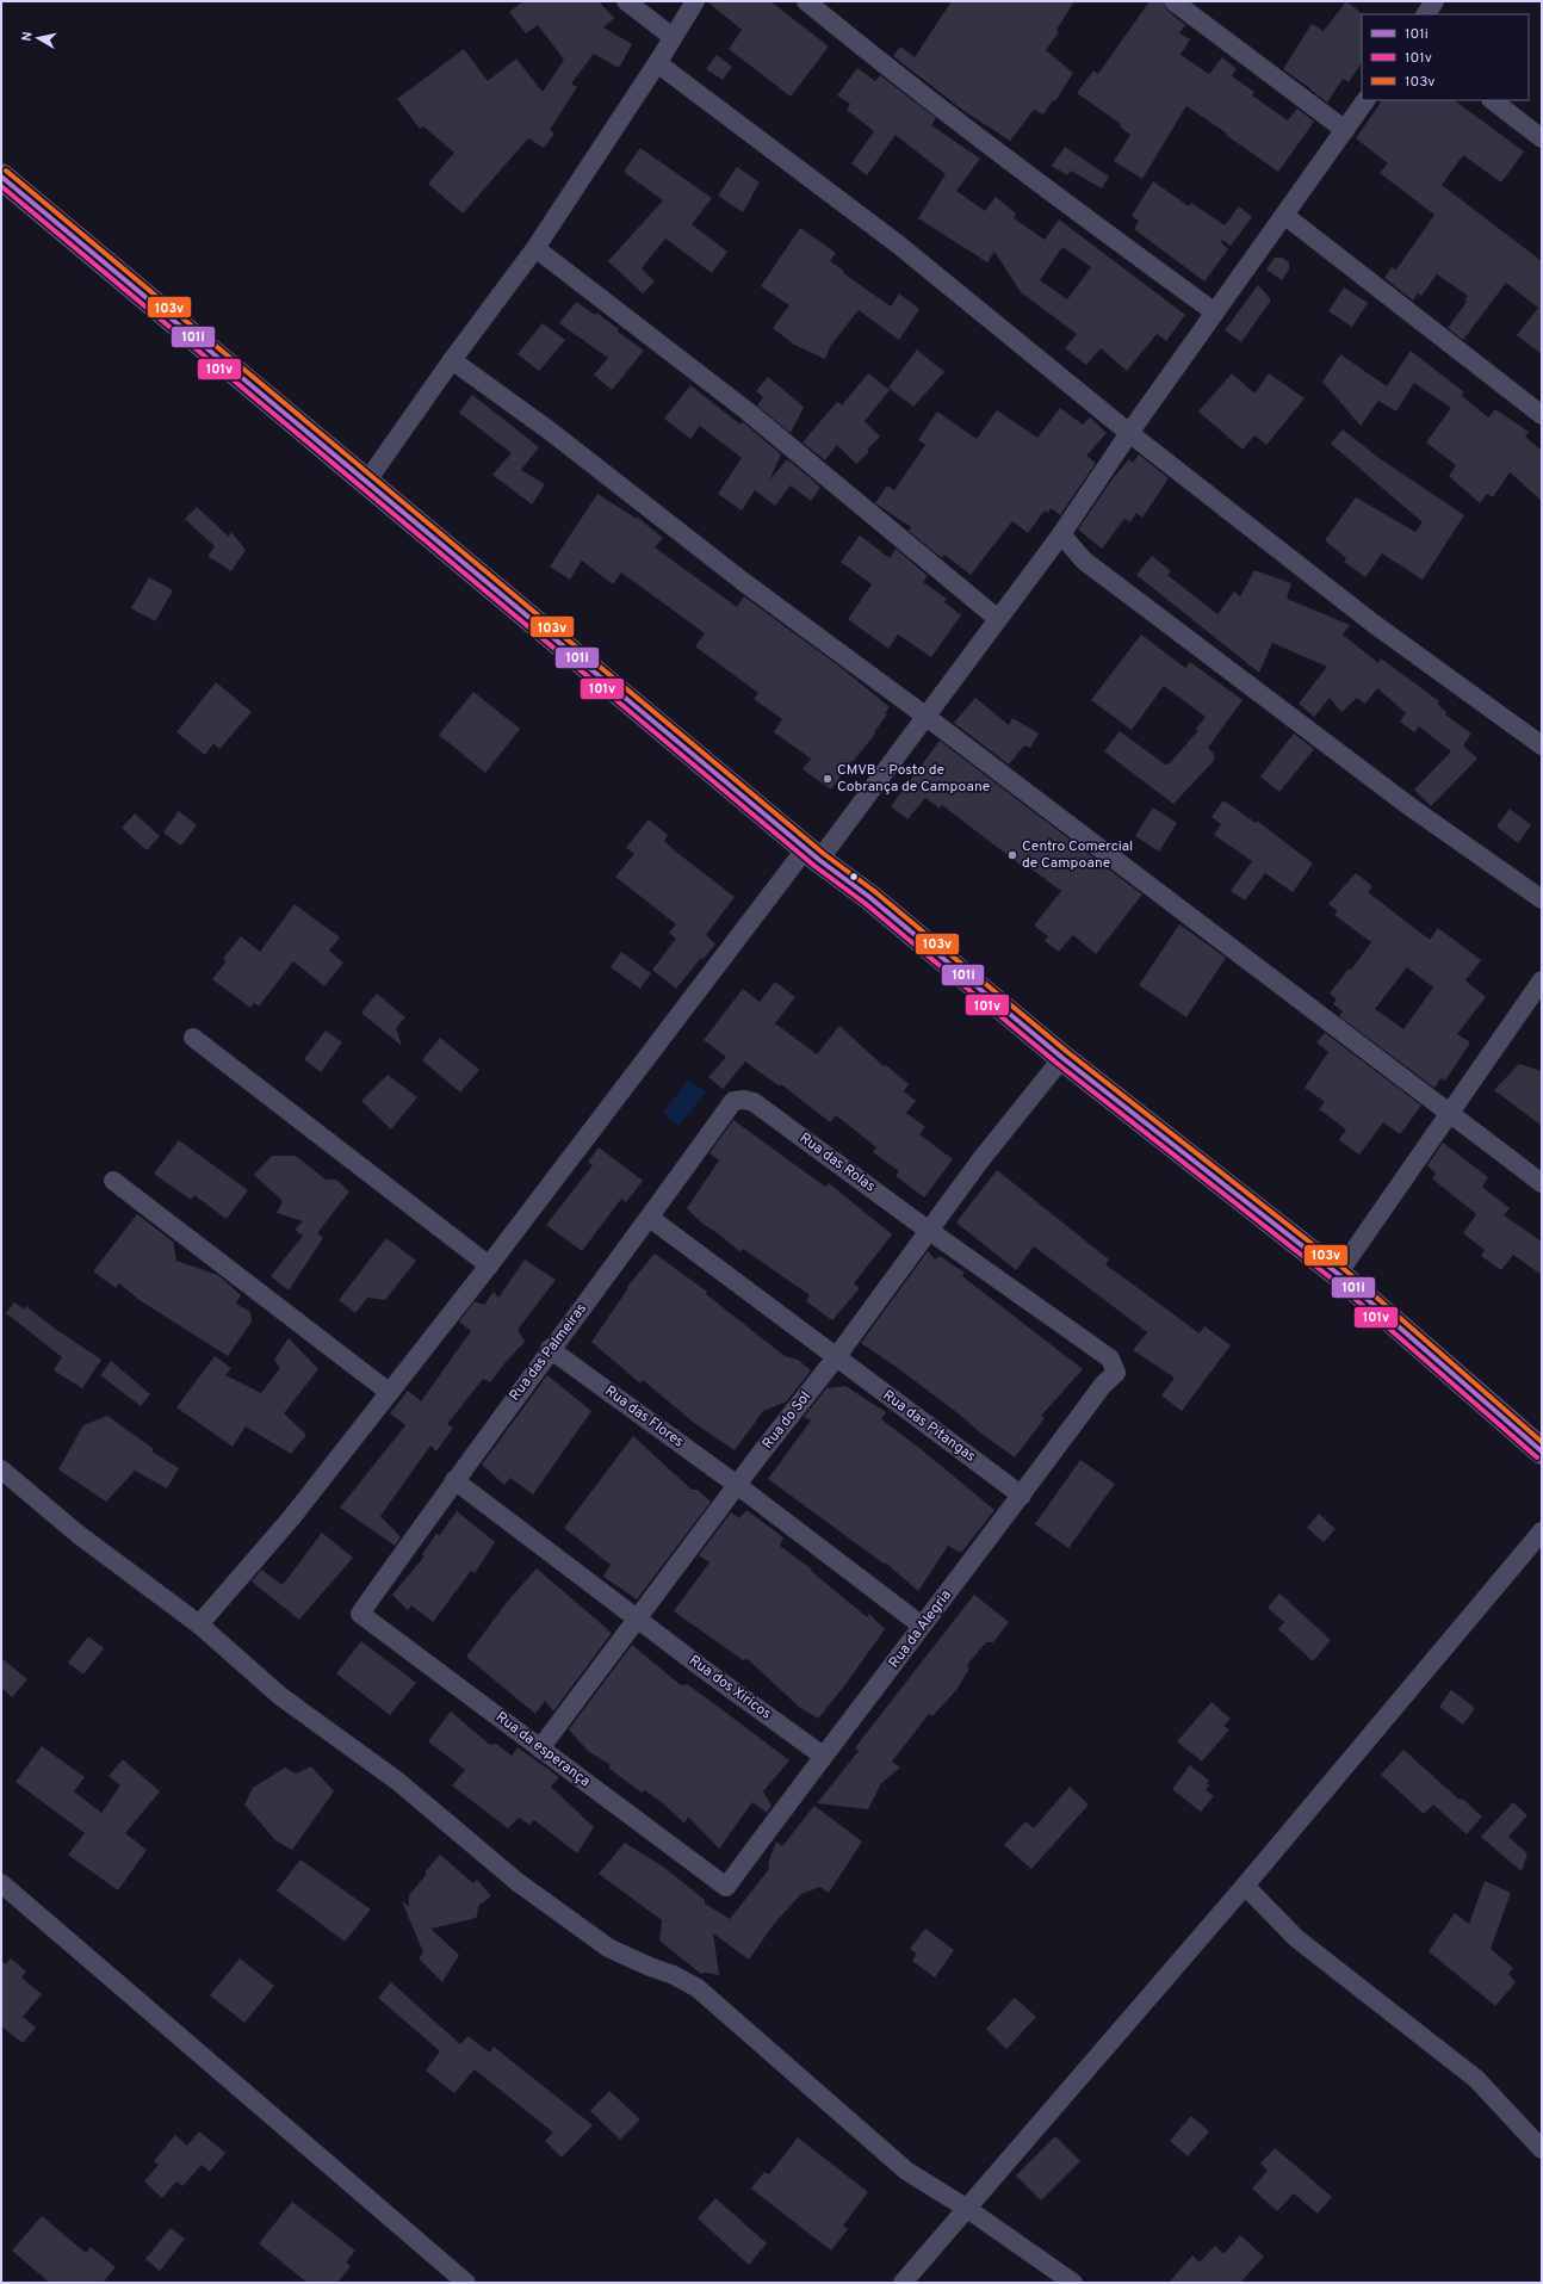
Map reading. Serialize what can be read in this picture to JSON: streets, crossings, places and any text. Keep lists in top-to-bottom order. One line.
{"streets":{"street":["Rua das Rolas","Rua das Palmeiras","Rua das Flores","Rua do Sol","Rua das Pitangas","Rua da Alegria","Rua dos Xiricos","Rua da esperança"]},"crossings":[["Rua das Rolas","Rua das Palmeiras"],["Rua das Rolas","Rua do Sol"],["Rua das Rolas","Rua da Alegria"],["Rua das Palmeiras","Rua das Flores"],["Rua das Palmeiras","Rua das Pitangas"],["Rua das Palmeiras","Rua dos Xiricos"],["Rua das Palmeiras","Rua da esperança"],["Rua das Flores","Rua do Sol"],["Rua das Flores","Rua da Alegria"],["Rua do Sol","Rua das Pitangas"],["Rua do Sol","Rua dos Xiricos"],["Rua do Sol","Rua da esperança"],["Rua das Pitangas","Rua da Alegria"],["Rua da Alegria","Rua dos Xiricos"],["Rua da Alegria","Rua da esperança"]],"places":["CMVB - Posto de Cobrança de Campoane","Centro Comercial de Campoane"],"lines":["transit line 103v","transit line 101i","transit line 101v"],"legend":["101i","101v","103v"],"north":"left"}
